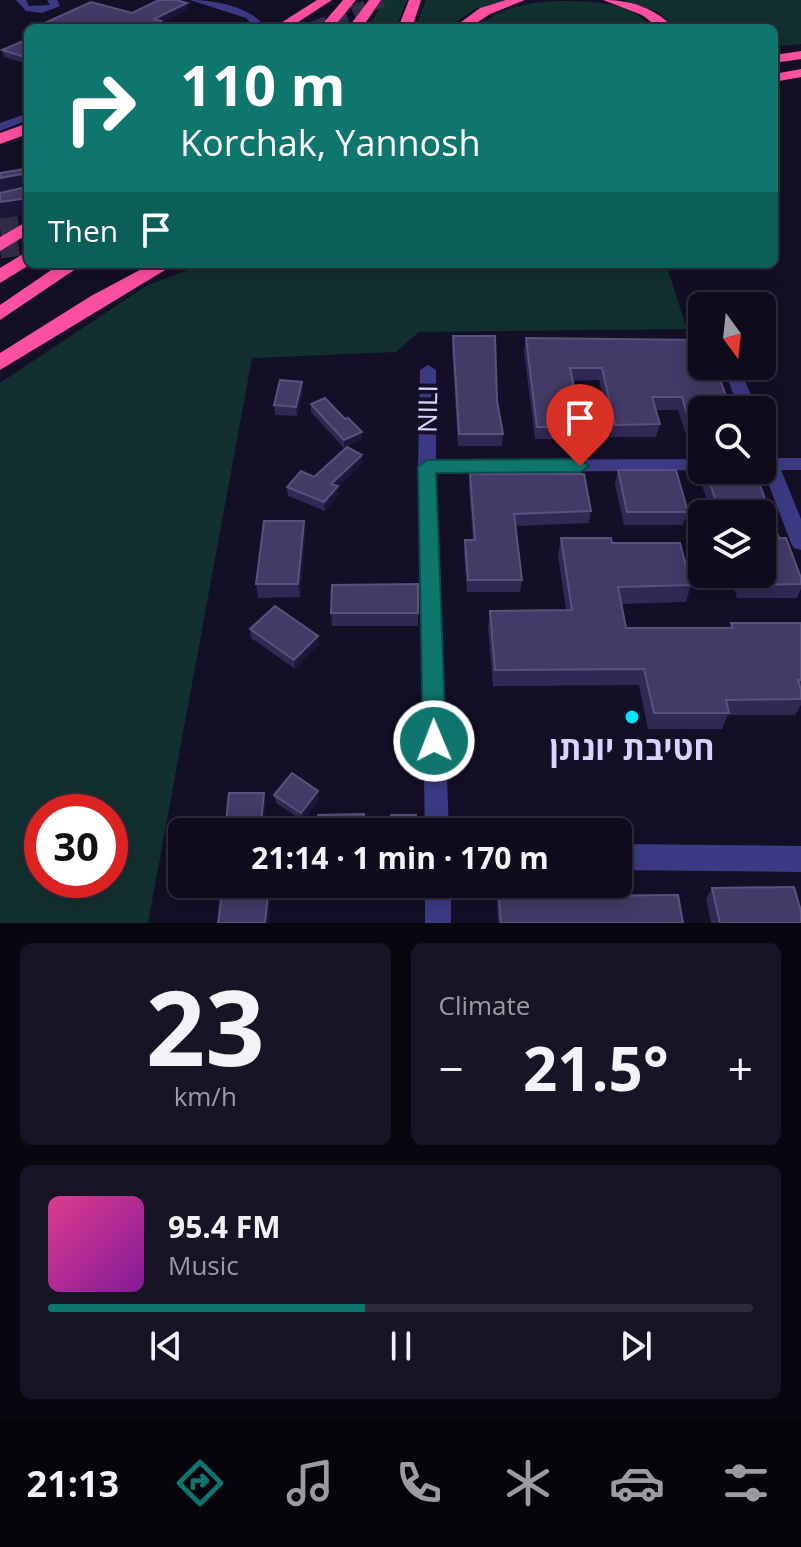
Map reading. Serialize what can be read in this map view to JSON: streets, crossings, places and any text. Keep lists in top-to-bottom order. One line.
{"streets":{"street":["NILI"]},"places":["חטיבת יונתן"],"north":"bottom","page":{"turn":["110 m","Korchak, Yannosh"],"then":"Then","limit":"30","trip":"21:14 · 1 min · 170 m","tile":[["23","km/h"],"Climate"],"heat":["−","21.5°","+"],"song":["95.4 FM","Music"],"tabs":"21:13"}}
